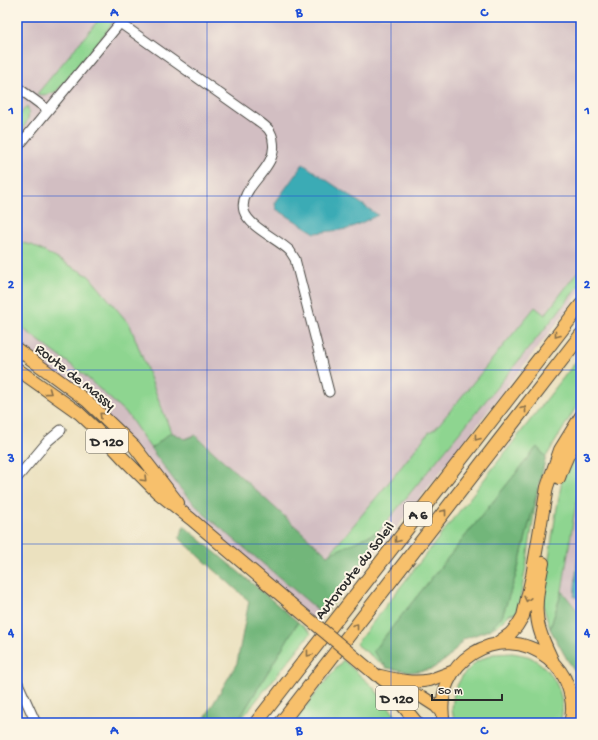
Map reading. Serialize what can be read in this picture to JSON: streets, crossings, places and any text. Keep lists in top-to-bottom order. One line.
{"streets":{"highway":["A 6","Autoroute du Soleil"],"main road":["Route de Massy","D 120"]},"crossings":[["Route de Massy","D 120"]],"scale_bar":"50 m","grid":{"columns":["A","B","C"],"rows":["1","2","3","4"]}}
